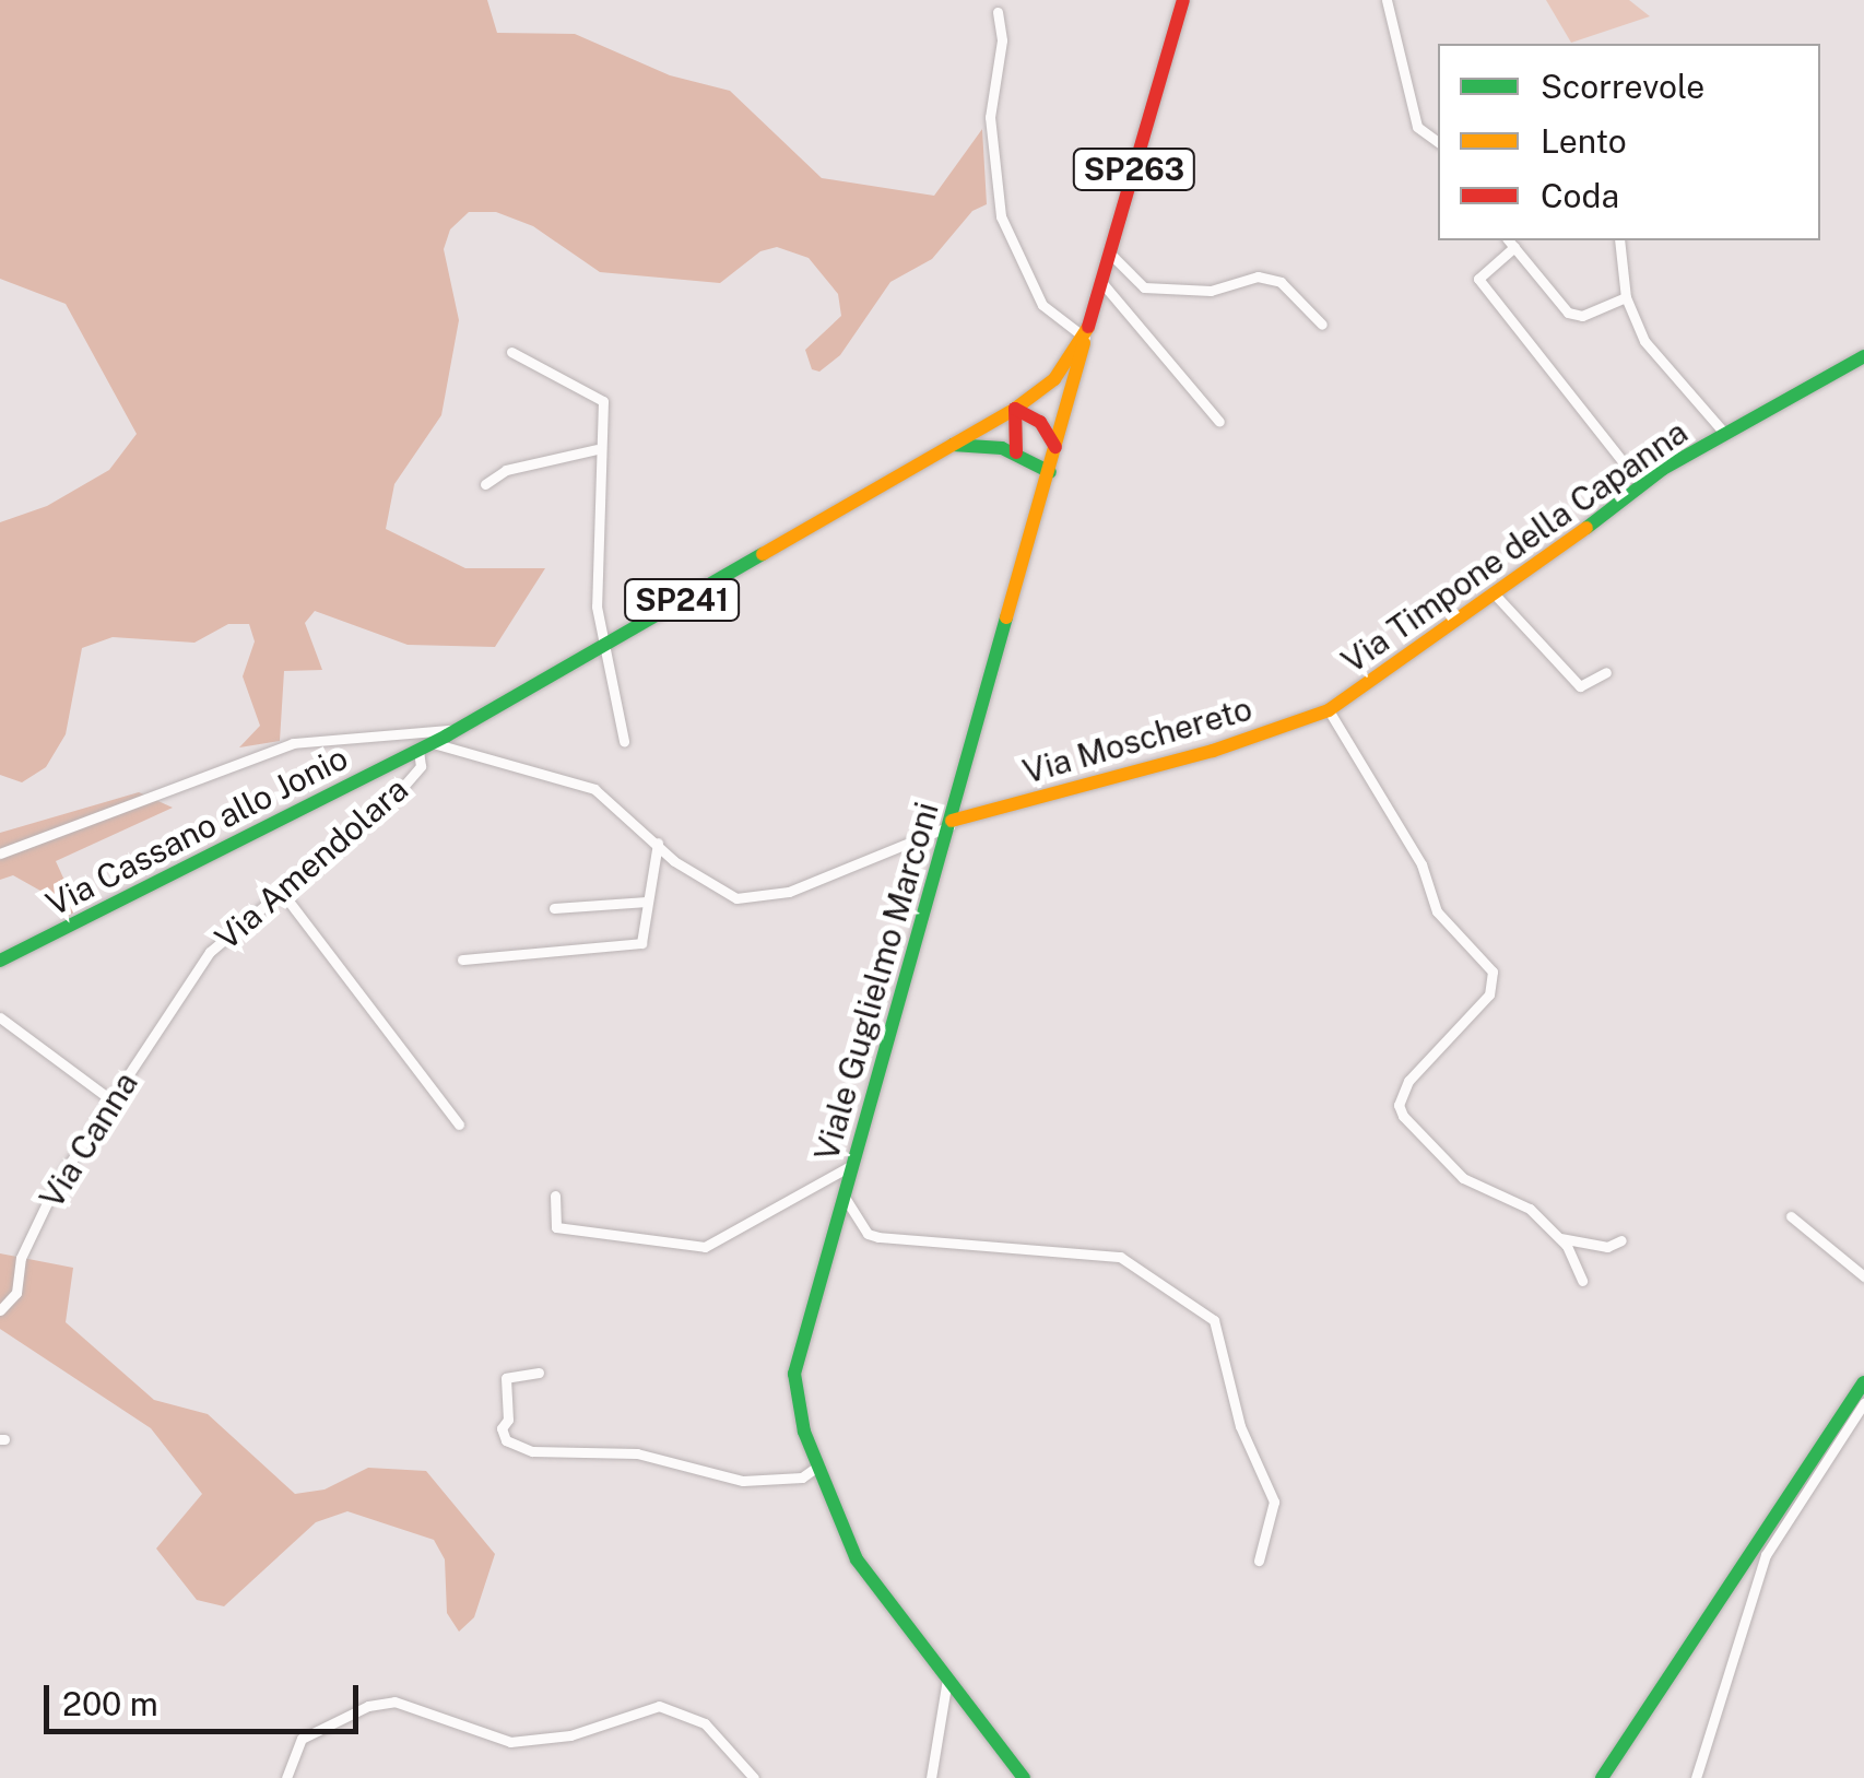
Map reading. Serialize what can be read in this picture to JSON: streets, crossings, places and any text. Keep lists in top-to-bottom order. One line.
{"streets":{"main road":["SP263","Via Timpone della Capanna","SP241","Via Moschereto","Via Cassano allo Jonio","Viale Guglielmo Marconi"],"street":["Via Amendolara","Via Canna"]},"crossings":[["SP263","SP241"],["SP263","Viale Guglielmo Marconi"],["Via Timpone della Capanna","Via Moschereto"],["SP241","Via Cassano allo Jonio"],["SP241","Via Amendolara"],["Via Moschereto","Viale Guglielmo Marconi"],["Via Cassano allo Jonio","Via Amendolara"],["Via Amendolara","Via Canna"]],"legend":["Scorrevole","Lento","Coda"],"scale_bar":"200 m"}
